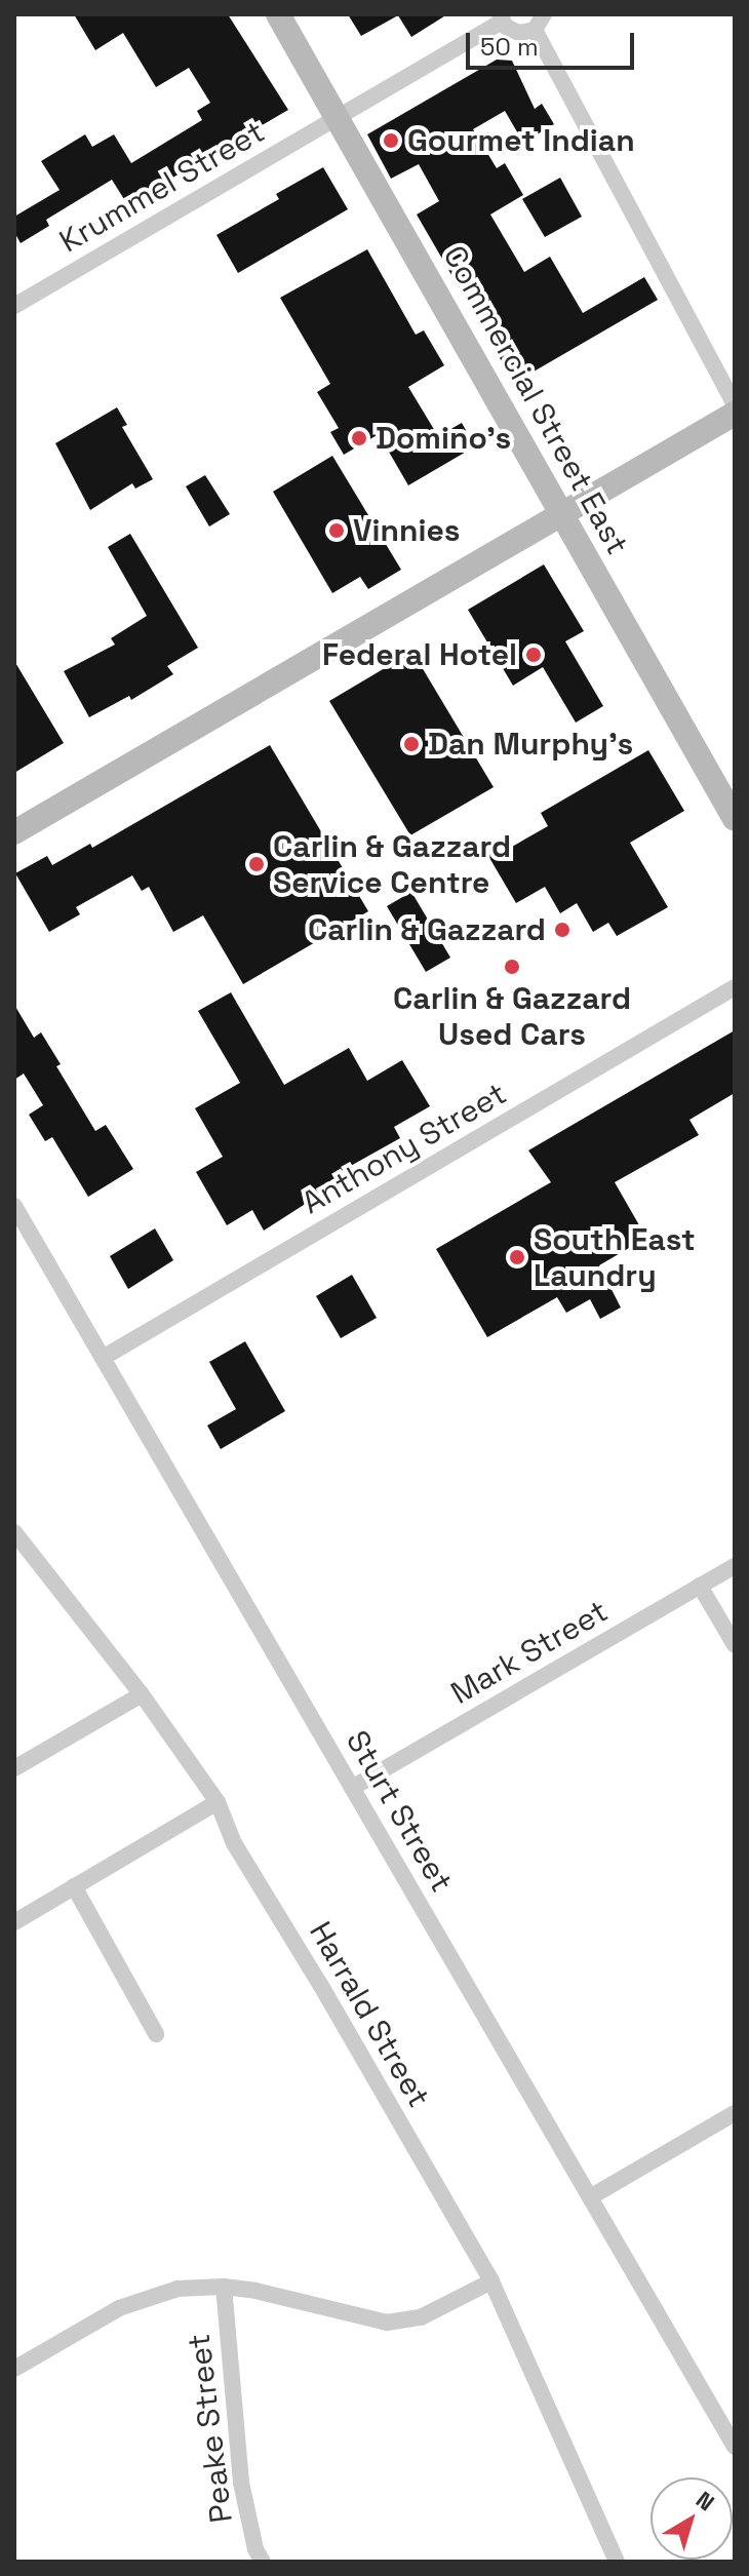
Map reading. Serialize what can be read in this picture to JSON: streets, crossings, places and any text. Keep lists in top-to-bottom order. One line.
{"streets":{"street":["Krummel Street","Commercial Street East","Anthony Street","Mark Street","Sturt Street","Harrald Street","Peake Street"]},"crossings":[["Krummel Street","Commercial Street East"],["Anthony Street","Sturt Street"],["Mark Street","Sturt Street"]],"places":["Gourmet Indian","Domino's","Vinnies","Federal Hotel","Dan Murphy's","Carlin & Gazzard Service Centre","Carlin & Gazzard","Carlin & Gazzard Used Cars","South East Laundry"],"scale_bar":"50 m","north":"top right"}
